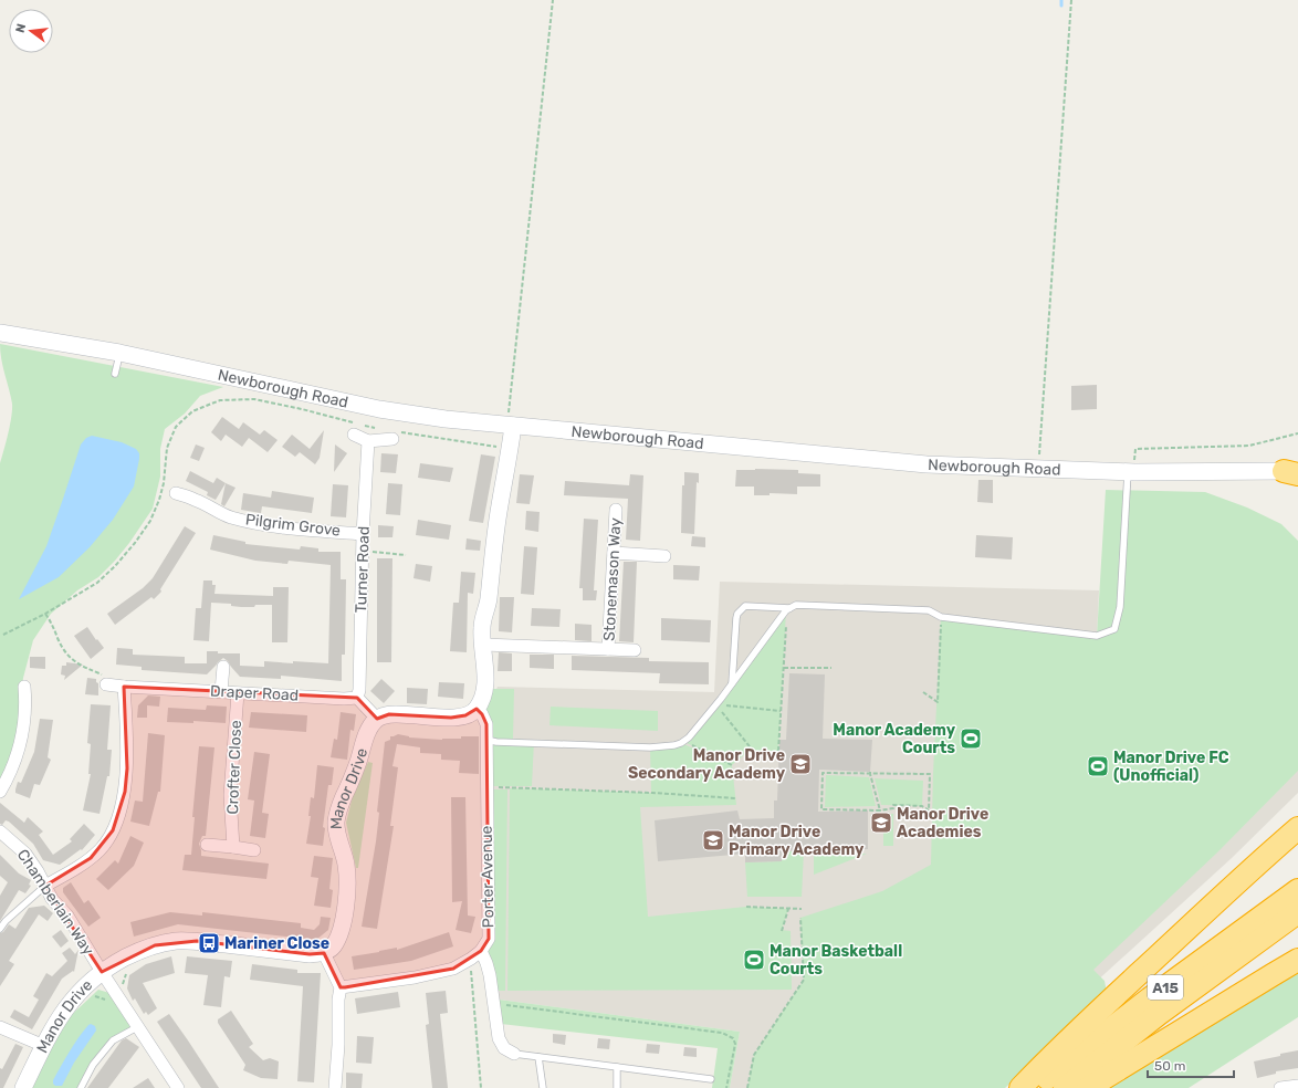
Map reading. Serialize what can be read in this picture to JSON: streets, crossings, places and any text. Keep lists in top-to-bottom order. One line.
{"streets":{"highway":["A15"],"street":["Newborough Road","Pilgrim Grove","Turner Road","Stonemason Way","Draper Road","Crofter Close","Manor Drive","Porter Avenue","Chamberlain Way"]},"crossings":[["Pilgrim Grove","Turner Road"],["Turner Road","Draper Road"],["Draper Road","Crofter Close"],["Manor Drive","Chamberlain Way"]],"places":{"sports":["Manor Academy Courts","Manor Drive FC (Unofficial)","Manor Basketball Courts"],"school or university":["Manor Drive Secondary Academy","Manor Drive Academies","Manor Drive Primary Academy"],"bus stop":["Mariner Close"]},"scale_bar":"50 m","north":"left"}
